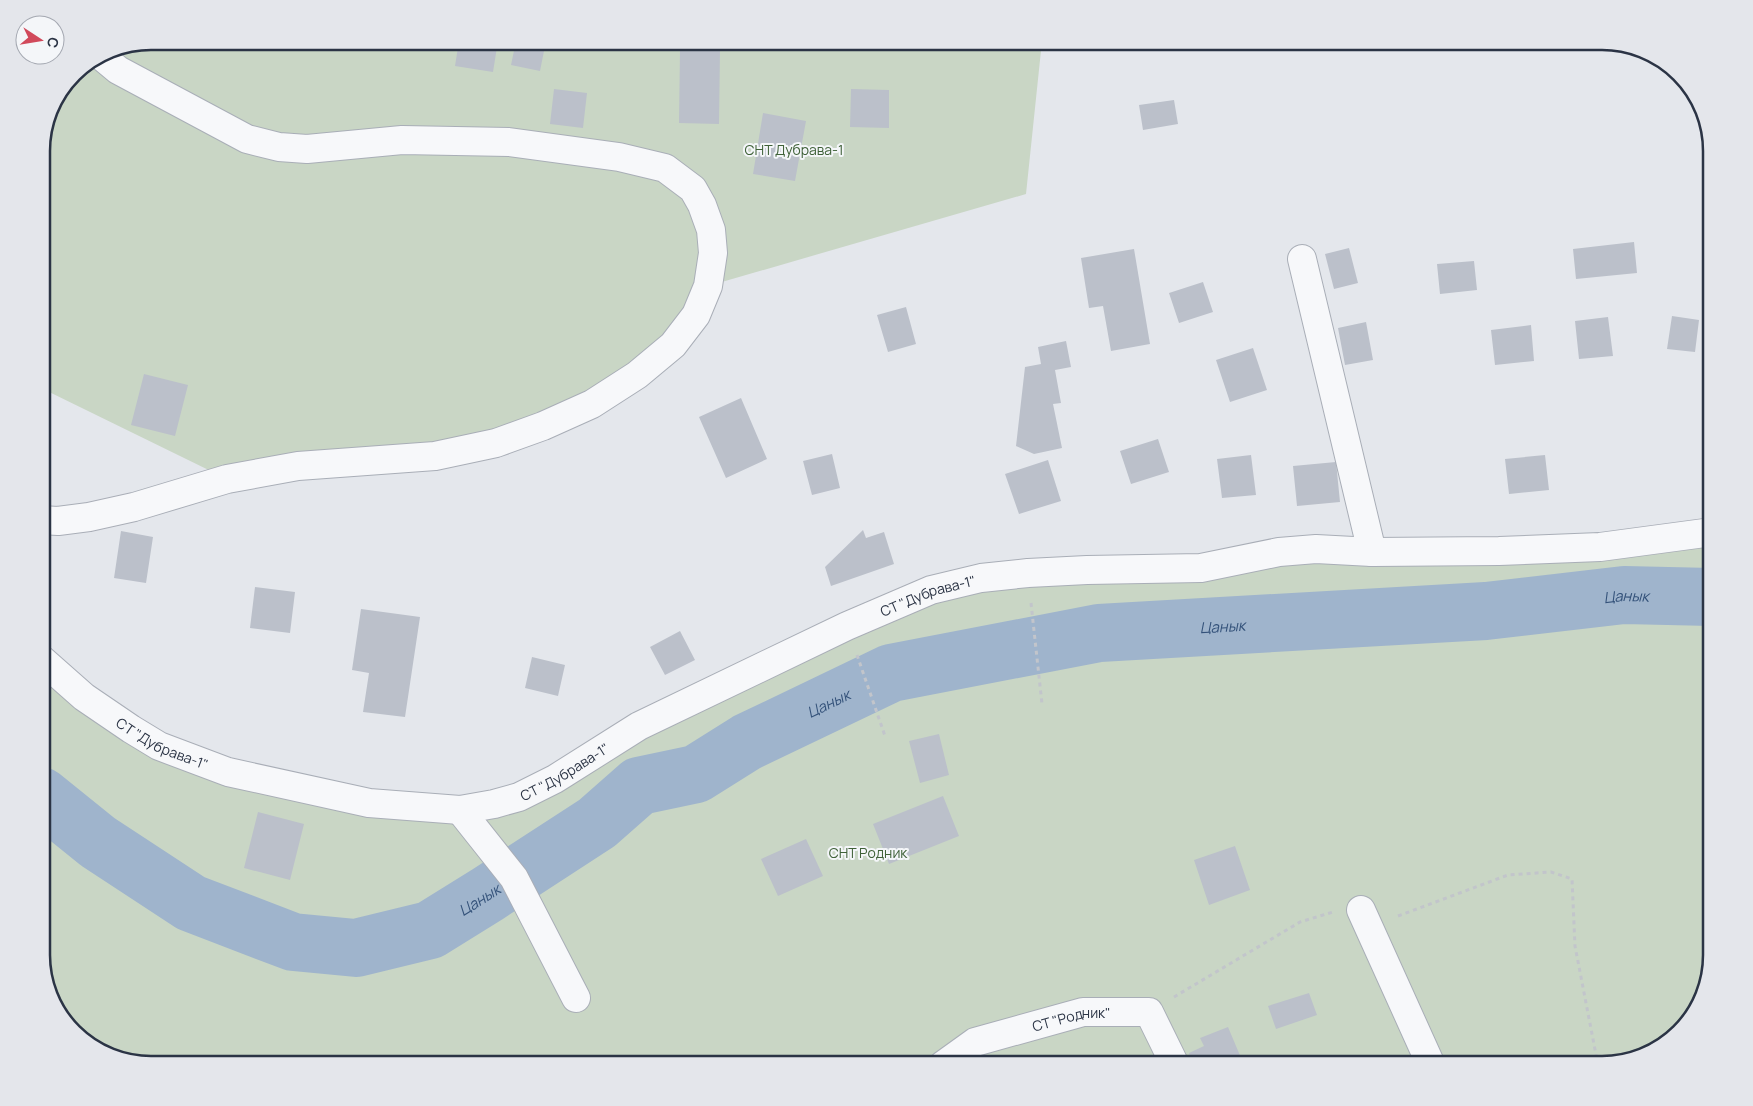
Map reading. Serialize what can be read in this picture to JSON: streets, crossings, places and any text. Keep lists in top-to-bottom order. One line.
{"streets":{"street":["СТ \"Дубрава-1\"","СТ \"Родник\""]},"water":["Цанык"],"parks":["СНТ Дубрава-1","СНТ Родник"],"north":"right"}
